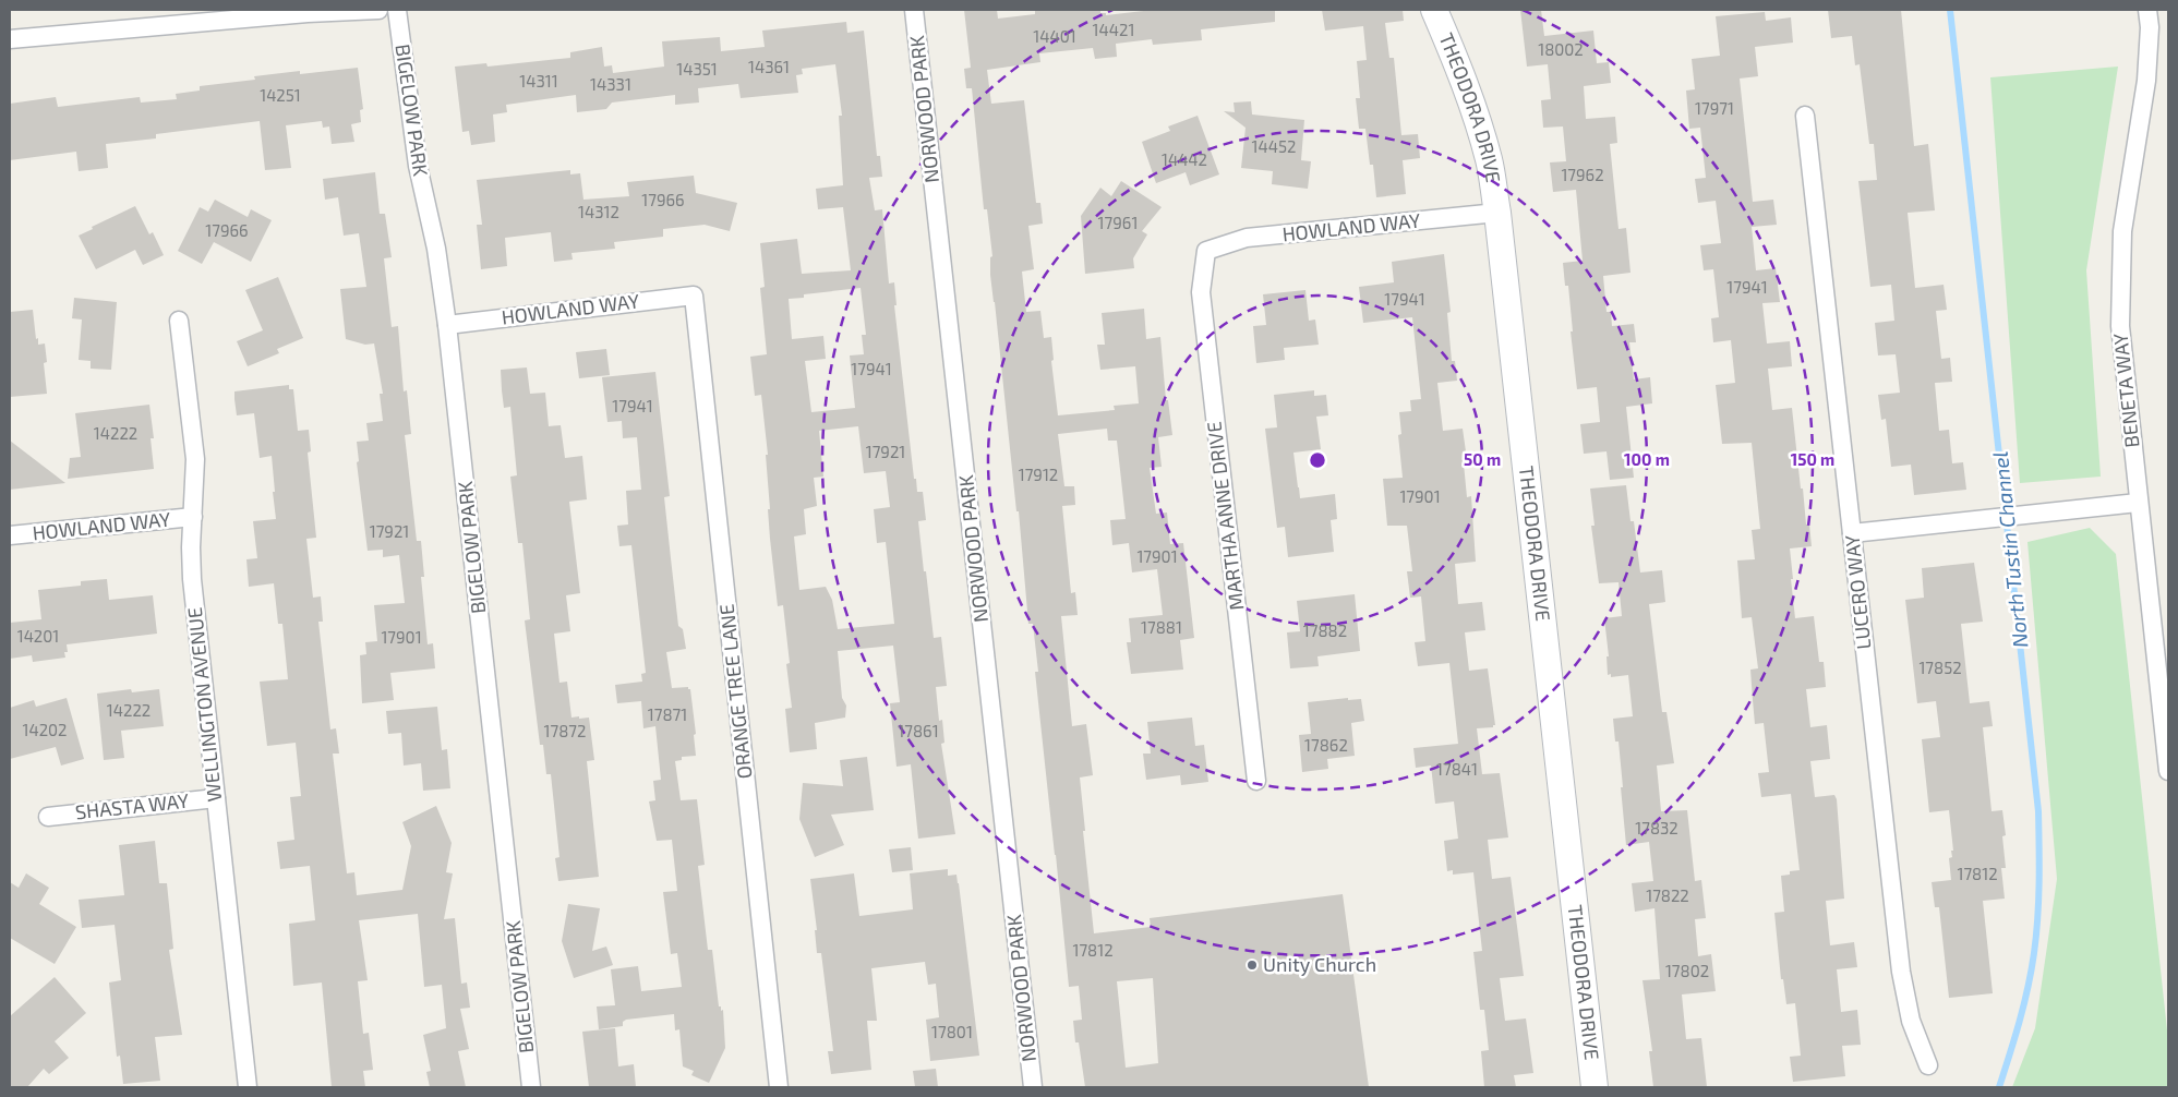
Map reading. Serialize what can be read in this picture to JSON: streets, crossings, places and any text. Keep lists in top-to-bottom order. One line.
{"streets":{"street":["NORWOOD PARK","THEODORA DRIVE","BIGELOW PARK","HOWLAND WAY","BENETA WAY","MARTHA ANNE DRIVE","LUCERO WAY","ORANGE TREE LANE","WELLINGTON AVENUE","SHASTA WAY"]},"crossings":[["THEODORA DRIVE","HOWLAND WAY"],["BIGELOW PARK","HOWLAND WAY"],["HOWLAND WAY","MARTHA ANNE DRIVE"],["HOWLAND WAY","ORANGE TREE LANE"],["HOWLAND WAY","WELLINGTON AVENUE"],["WELLINGTON AVENUE","SHASTA WAY"]],"water":["North Tustin Channel"],"places":["Unity Church"],"house_numbers":["14421","14401","18002","14361","14351","14311","14331","14251","17971","14452","14442","17962","17966","14312","17961","17966","17941","17941","17941","17941","14222","17921","17912","17901","17921","17901","17881","17882","14201","17901","17852","14222","17871","14202","17872","17861","17862","17841","17832","17812","17822","17812","17802","17801"],"rings":["50 m","100 m","150 m"]}
